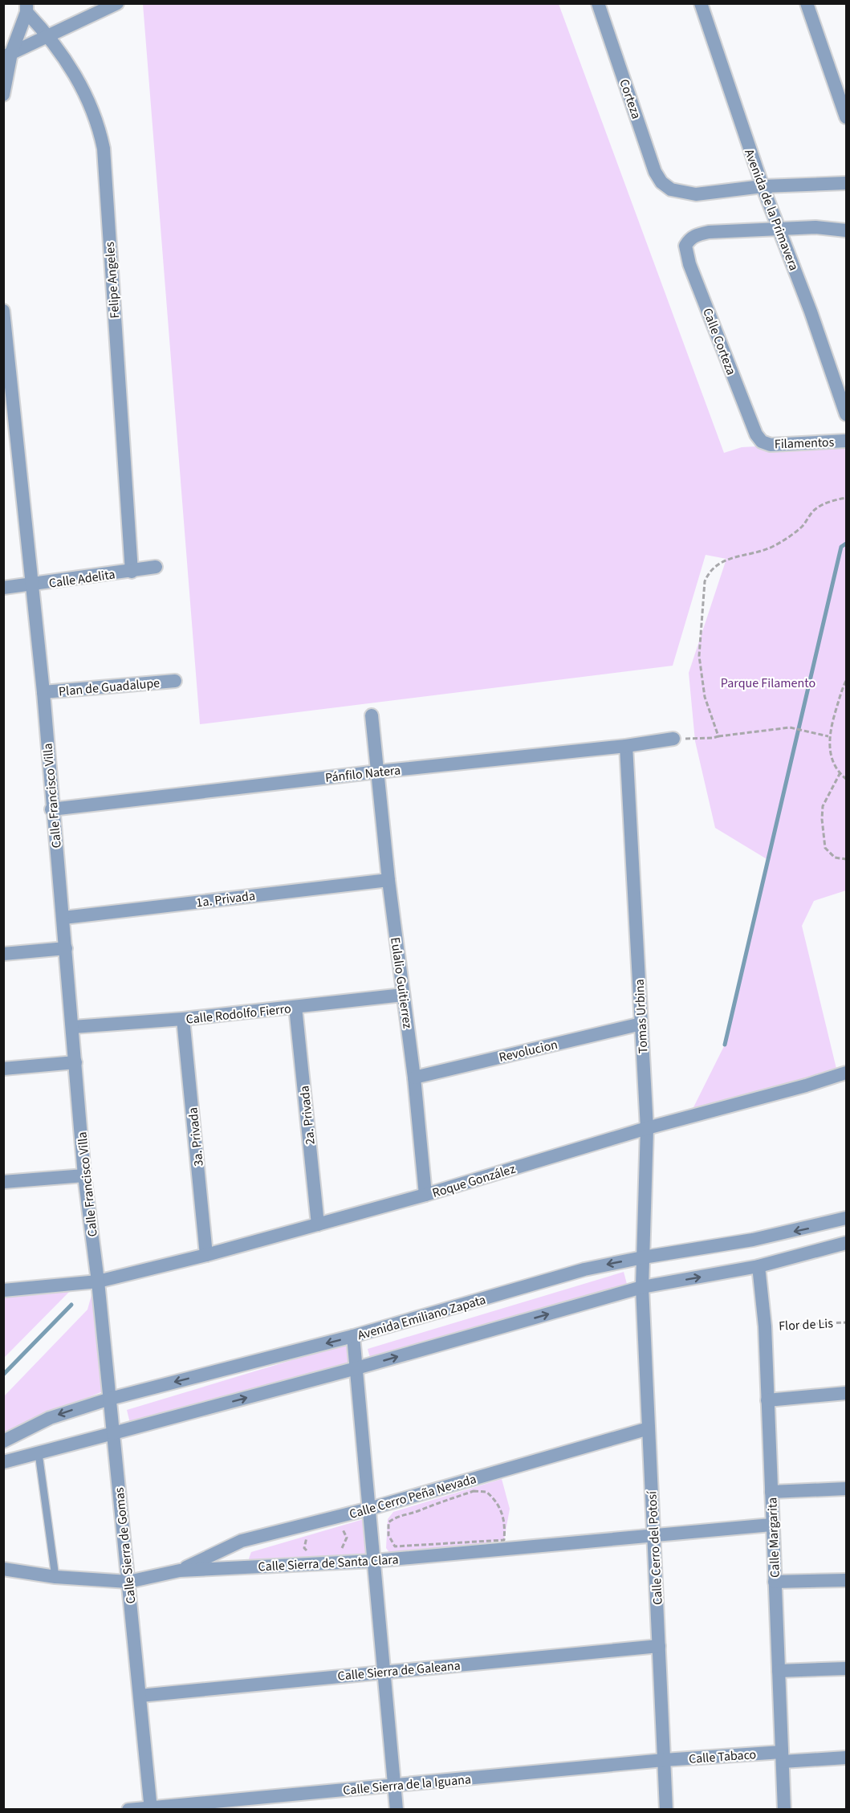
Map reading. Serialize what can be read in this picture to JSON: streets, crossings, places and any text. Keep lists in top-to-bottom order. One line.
{"streets":{"street":["Corteza","Avenida de la Primavera","Felipe Angeles","Calle Corteza","Filamentos","Calle Adelita","Plan de Guadalupe","Pánfilo Natera","Calle Francisco Villa","1a. Privada","Eulalio Guitierrez","Calle Rodolfo Fierro","Tomas Urbina","Revolucion","2a. Privada","3a. Privada","Roque González","Avenida Emiliano Zapata","Calle Cerro Peña Nevada","Calle Margarita","Calle Sierra de Gomas","Calle Cerro del Potosí","Calle Sierra de Santa Clara","Calle Sierra de Galeana","Calle Tabaco","Calle Sierra de la Iguana"],"path":["Flor de Lis"]},"crossings":[["Corteza","Avenida de la Primavera"],["Avenida de la Primavera","Calle Corteza"],["Felipe Angeles","Calle Adelita"],["Calle Corteza","Filamentos"],["Calle Adelita","Calle Francisco Villa"],["Plan de Guadalupe","Calle Francisco Villa"],["Pánfilo Natera","Calle Francisco Villa"],["Pánfilo Natera","Eulalio Guitierrez"],["Pánfilo Natera","Tomas Urbina"],["Calle Francisco Villa","1a. Privada"],["Calle Francisco Villa","Calle Rodolfo Fierro"],["Calle Francisco Villa","Roque González"],["Calle Francisco Villa","Calle Sierra de Gomas"],["1a. Privada","Eulalio Guitierrez"],["Eulalio Guitierrez","Calle Rodolfo Fierro"],["Eulalio Guitierrez","Revolucion"],["Eulalio Guitierrez","Roque González"],["Calle Rodolfo Fierro","2a. Privada"],["Calle Rodolfo Fierro","3a. Privada"],["Tomas Urbina","Revolucion"],["Tomas Urbina","Roque González"],["Tomas Urbina","Avenida Emiliano Zapata"],["Tomas Urbina","Calle Cerro del Potosí"],["2a. Privada","Roque González"],["3a. Privada","Roque González"],["Roque González","Calle Sierra de Gomas"],["Avenida Emiliano Zapata","Calle Sierra de Gomas"],["Flor de Lis","Calle Margarita"],["Calle Cerro Peña Nevada","Calle Cerro del Potosí"],["Calle Cerro Peña Nevada","Calle Sierra de Santa Clara"],["Calle Margarita","Calle Sierra de Santa Clara"],["Calle Margarita","Calle Tabaco"],["Calle Sierra de Gomas","Calle Sierra de Santa Clara"],["Calle Sierra de Gomas","Calle Sierra de Galeana"],["Calle Sierra de Gomas","Calle Sierra de la Iguana"],["Calle Cerro del Potosí","Calle Sierra de Santa Clara"],["Calle Cerro del Potosí","Calle Sierra de Galeana"],["Calle Cerro del Potosí","Calle Tabaco"],["Calle Cerro del Potosí","Calle Sierra de la Iguana"],["Calle Tabaco","Calle Sierra de la Iguana"]],"parks":["Parque Filamento"]}
